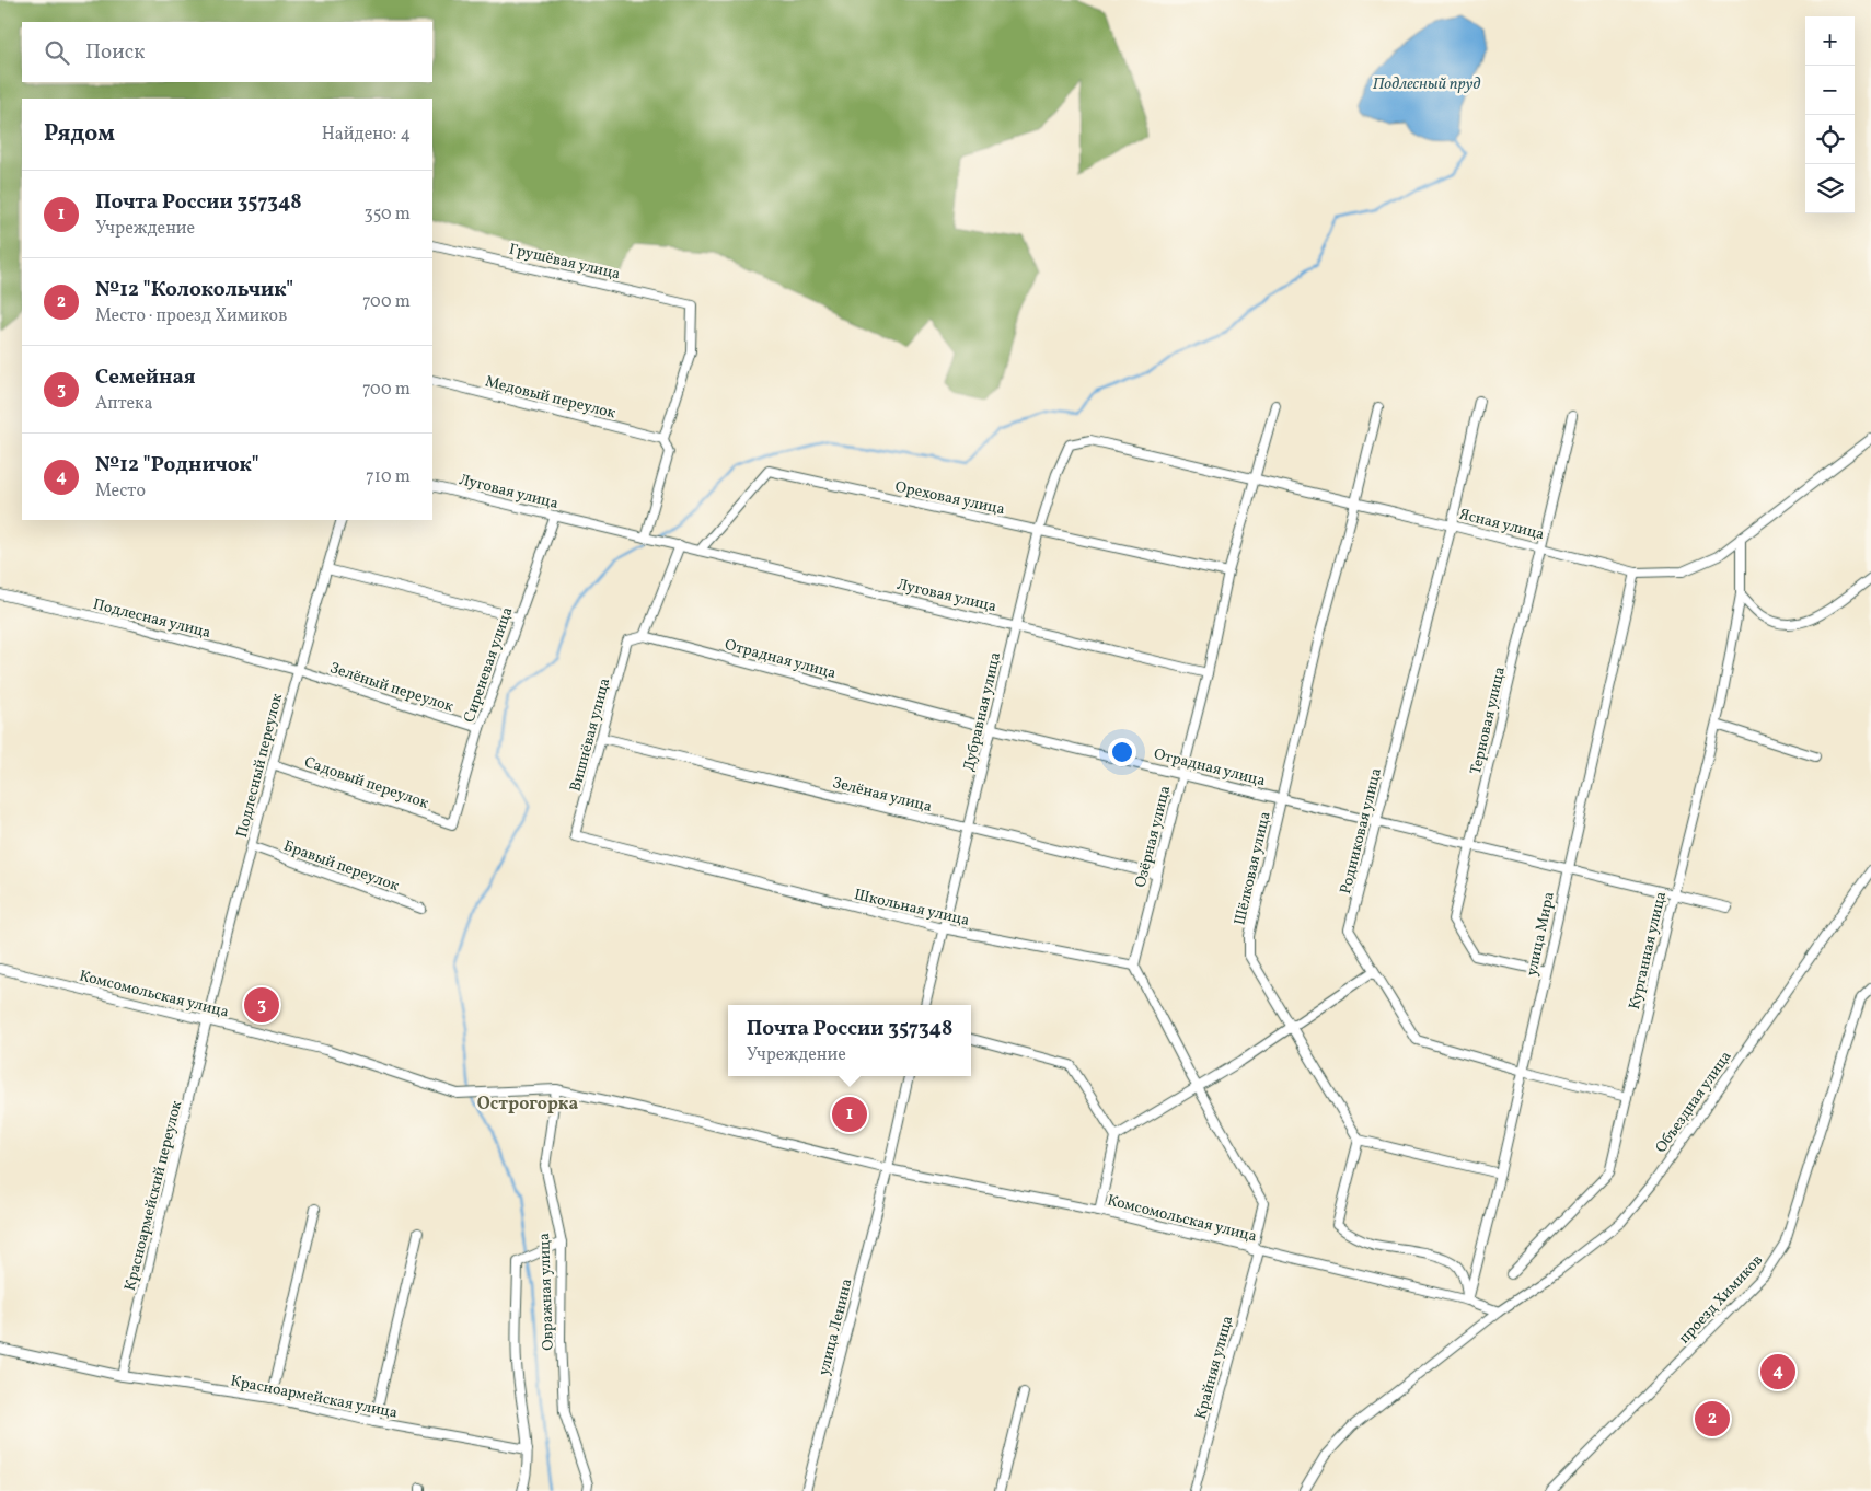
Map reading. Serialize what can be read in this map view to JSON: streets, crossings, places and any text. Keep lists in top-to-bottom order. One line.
{"streets":{"street":["Грушёвая улица","Медовый переулок","Луговая улица","Ореховая улица","Ясная улица","Подлесная улица","Отрадная улица","Сиреневая улица","Зелёный переулок","Дубравная улица","Терновая улица","Вишнёвая улица","Подлесный переулок","Садовый переулок","Зелёная улица","Родниковая улица","Озёрная улица","Бравый переулок","Шёлковая улица","Школьная улица","улица Мира","Курганная улица","Комсомольская улица","Объездная улица","Красноармейский переулок","Овражная улица","проезд Химиков","улица Ленина","Крайняя улица","Красноармейская улица"]},"crossings":[["Грушёвая улица","Медовый переулок"],["Луговая улица","Ореховая улица"],["Луговая улица","Сиреневая улица"],["Луговая улица","Дубравная улица"],["Луговая улица","Озёрная улица"],["Ореховая улица","Дубравная улица"],["Ореховая улица","Озёрная улица"],["Ясная улица","Дубравная улица"],["Ясная улица","Терновая улица"],["Ясная улица","Родниковая улица"],["Ясная улица","Озёрная улица"],["Ясная улица","Шёлковая улица"],["Ясная улица","улица Мира"],["Ясная улица","Курганная улица"],["Подлесная улица","Зелёный переулок"],["Подлесная улица","Подлесный переулок"],["Отрадная улица","Дубравная улица"],["Отрадная улица","Терновая улица"],["Отрадная улица","Вишнёвая улица"],["Отрадная улица","Родниковая улица"],["Отрадная улица","Озёрная улица"],["Отрадная улица","Шёлковая улица"],["Отрадная улица","улица Мира"],["Отрадная улица","Курганная улица"],["Сиреневая улица","Зелёный переулок"],["Сиреневая улица","Садовый переулок"],["Зелёный переулок","Подлесный переулок"],["Дубравная улица","Зелёная улица"],["Дубравная улица","Школьная улица"],["Терновая улица","улица Мира"],["Вишнёвая улица","Зелёная улица"],["Вишнёвая улица","Школьная улица"],["Подлесный переулок","Садовый переулок"],["Подлесный переулок","Бравый переулок"],["Подлесный переулок","Комсомольская улица"],["Подлесный переулок","Красноармейский переулок"],["Зелёная улица","Озёрная улица"],["Родниковая улица","улица Мира"],["Родниковая улица","Курганная улица"],["Озёрная улица","Школьная улица"],["улица Мира","Комсомольская улица"],["Комсомольская улица","Объездная улица"],["Комсомольская улица","Красноармейский переулок"],["Комсомольская улица","Овражная улица"],["Комсомольская улица","улица Ленина"],["Комсомольская улица","Крайняя улица"],["Красноармейский переулок","Красноармейская улица"],["Овражная улица","Красноармейская улица"]],"districts":["Острогорка"],"water":["Подлесный пруд"],"page":{"map_buttons":["+","−"],"search":"Поиск","heading":["Рядом","Найдено: 4"],"list":[{"mark":"1","name":"Почта России 357348","note":"Учреждение","value":"350 m"},{"mark":"2","name":"№12 \"Колокольчик\"","note":"Место · проезд Химиков","value":"700 m"},{"mark":"3","name":"Семейная","note":"Аптека","value":"700 m"},{"mark":"4","name":"№12 \"Родничок\"","note":"Место","value":"710 m"}],"pins":["3","1","4","2"],"popup":["Почта России 357348","Учреждение"]}}
